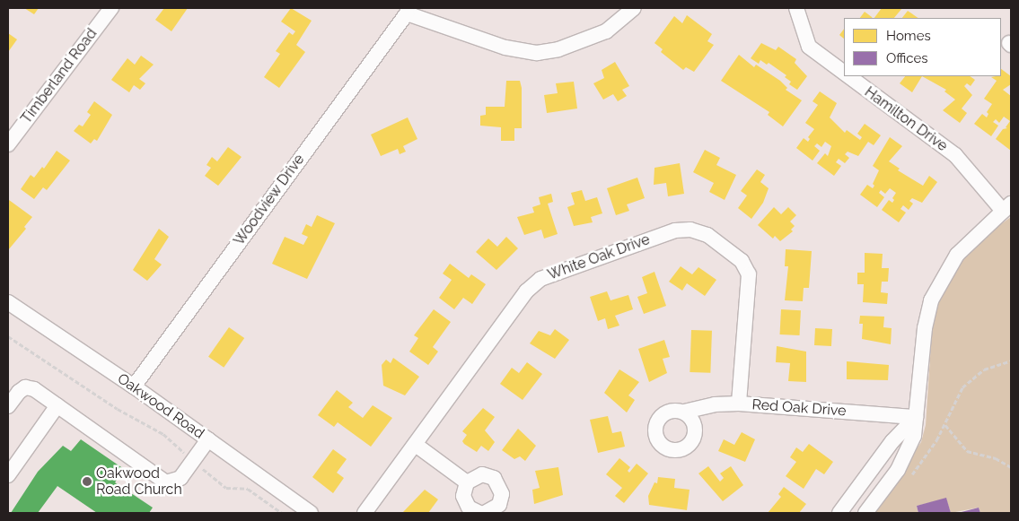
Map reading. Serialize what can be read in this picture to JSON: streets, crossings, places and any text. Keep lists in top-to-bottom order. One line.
{"streets":{"street":["Timberland Road","Hamilton Drive","Woodview Drive","White Oak Drive","Oakwood Road","Red Oak Drive"]},"crossings":[["Woodview Drive","Oakwood Road"],["White Oak Drive","Red Oak Drive"]],"places":["Oakwood Road Church"],"legend":["Homes","Offices"]}
